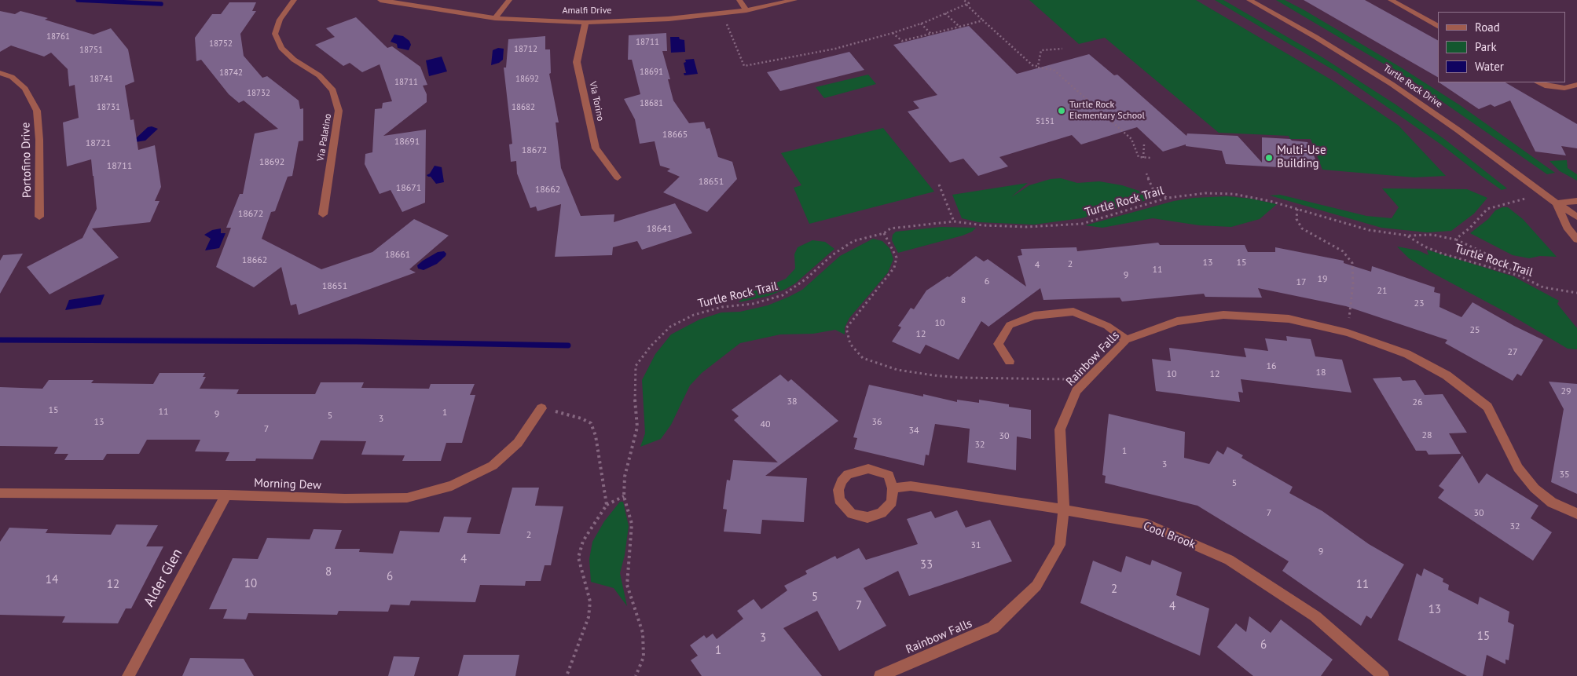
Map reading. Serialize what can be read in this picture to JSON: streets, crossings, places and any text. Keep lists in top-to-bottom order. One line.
{"streets":{"street":["Amalfi Drive","Turtle Rock Drive","Via Torino","Via Palatino","Portofino Drive","Rainbow Falls","Morning Dew","Cool Brook","Alder Glen"],"path":["Turtle Rock Trail"]},"crossings":[["Amalfi Drive","Via Torino"],["Rainbow Falls","Cool Brook"],["Morning Dew","Alder Glen"]],"places":["Turtle Rock Elementary School","Multi-Use Building"],"house_numbers":["18761","18711","18752","18712","18751","18691","18742","18741","18692","18711","18732","18681","18731","18682","5151","18665","18691","18721","18672","18692","18711","18651","18671","18662","18672","18641","18661","18662","13","15","2","4","11","9","19","6","17","18651","21","8","23","10","25","12","27","16","18","10","12","29","38","26","15","11","1","9","5","3","13","36","40","7","34","28","30","32","1","3","35","5","7","30","32","2","31","9","4","33","8","6","14","10","12","11","2","5","7","4","13","15","3","6","1"],"legend":["Road","Park","Water"]}
